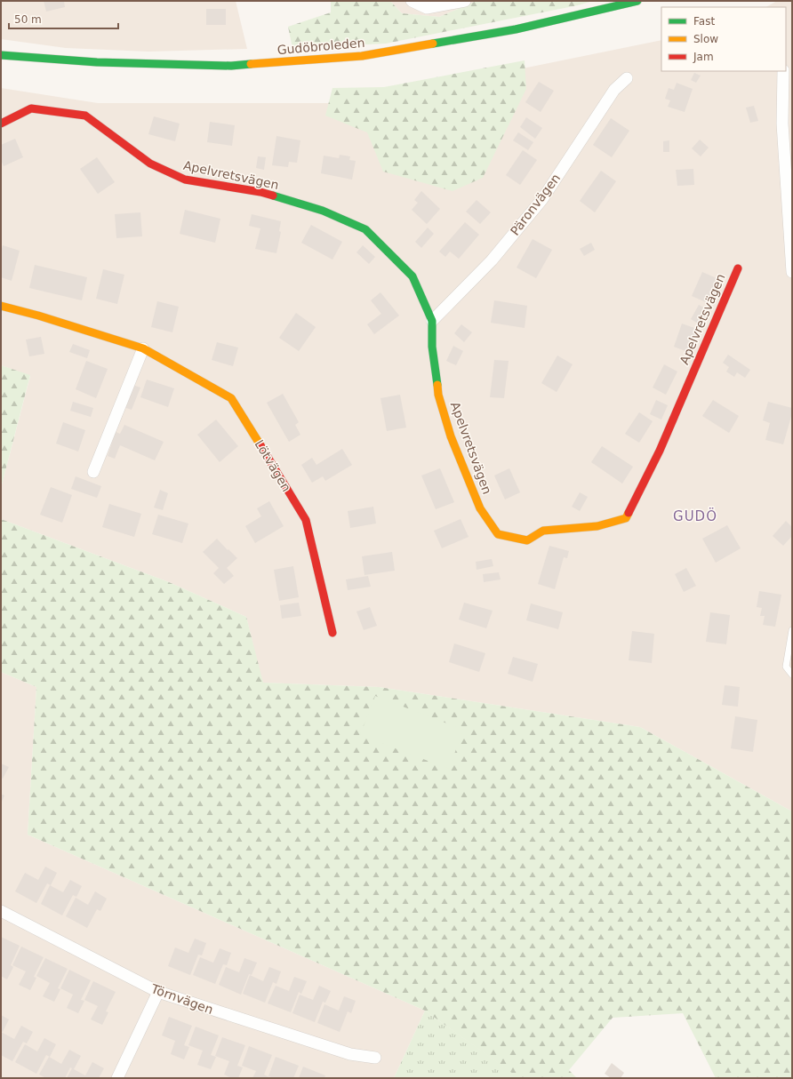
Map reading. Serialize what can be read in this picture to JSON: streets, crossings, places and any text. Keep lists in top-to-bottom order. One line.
{"streets":{"street":["Gudöbroleden","Apelvretsvägen","Päronvägen","Lötvägen","Törnvägen"]},"crossings":[["Apelvretsvägen","Päronvägen"]],"districts":["GUDÖ"],"legend":["Fast","Slow","Jam"],"scale_bar":"50 m"}
